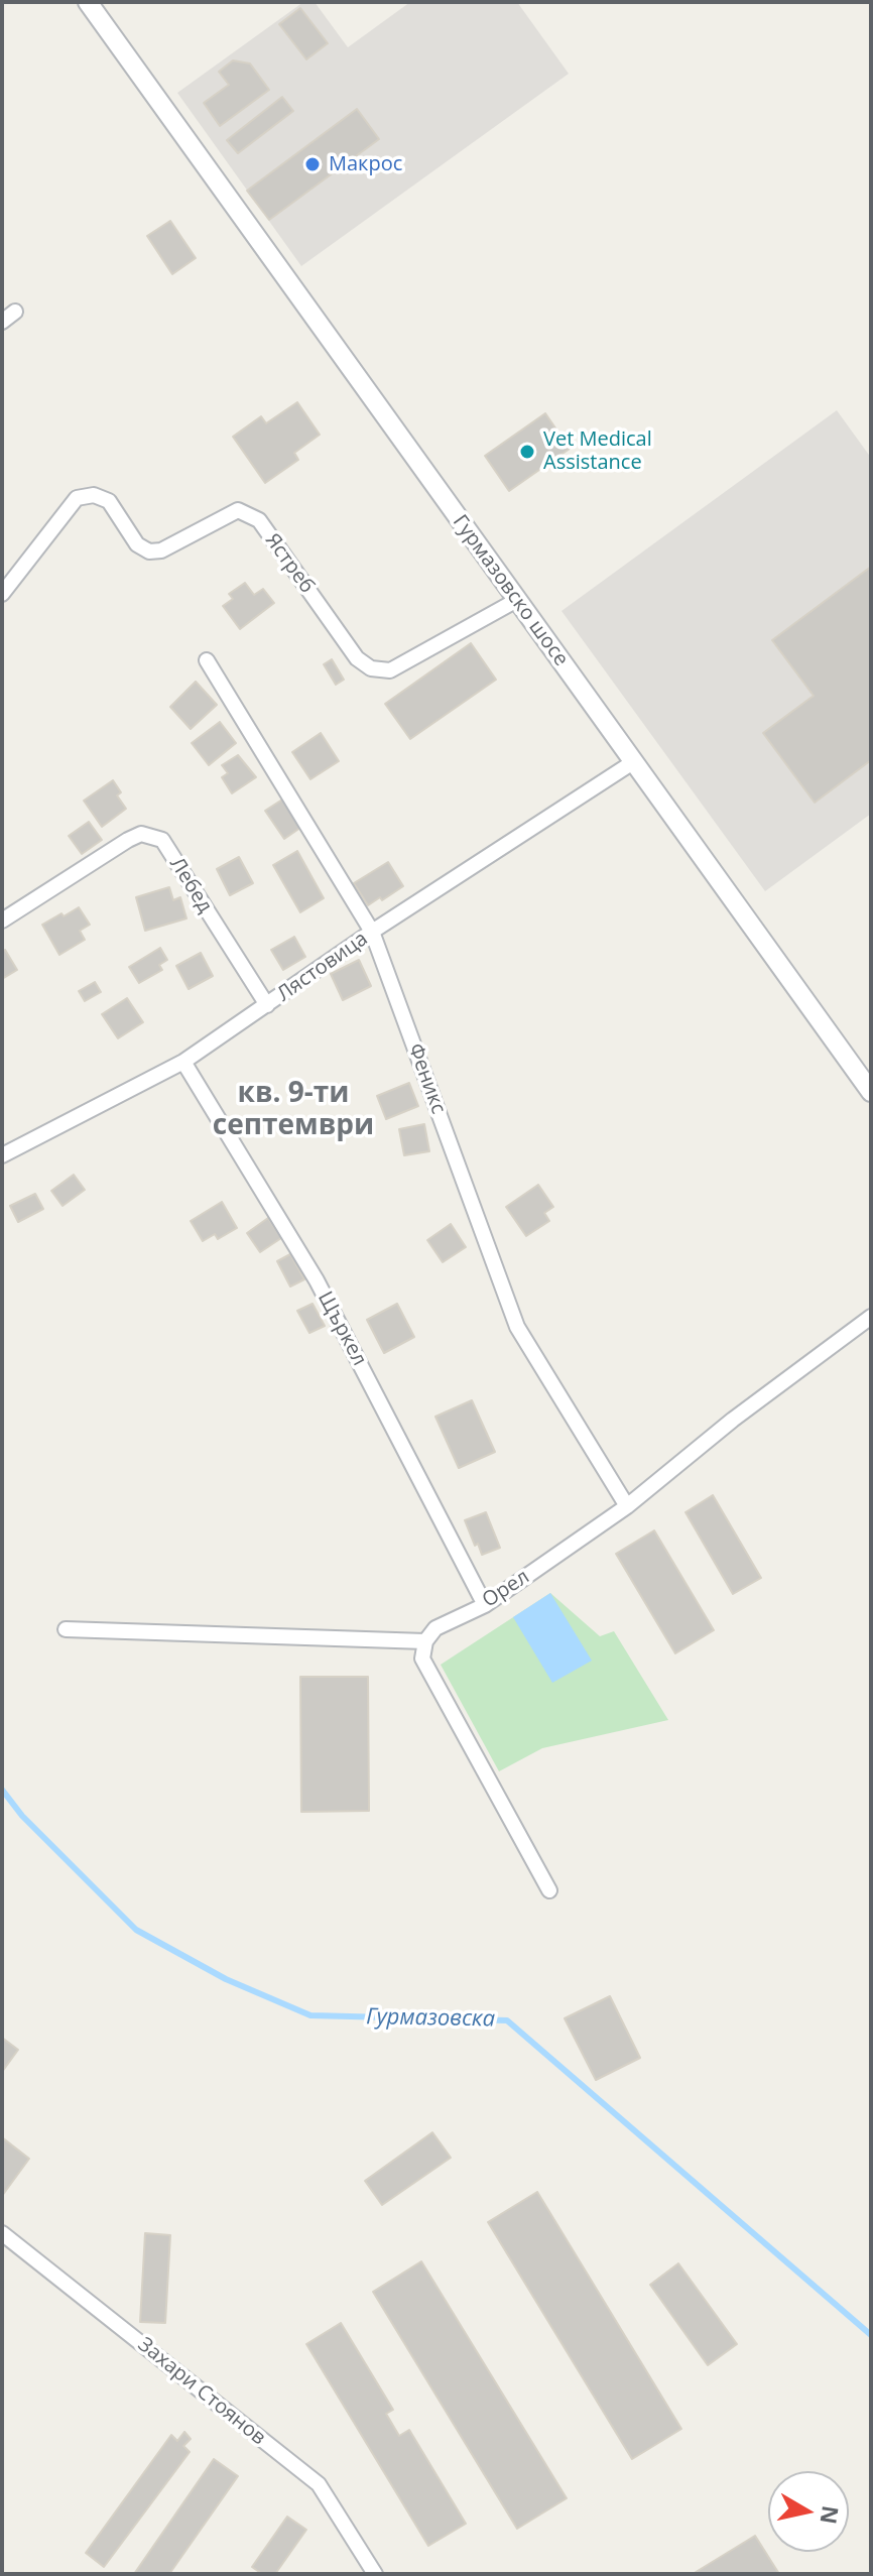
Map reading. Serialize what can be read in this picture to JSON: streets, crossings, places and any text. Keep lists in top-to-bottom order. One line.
{"streets":{"street":["Ястреб","Гурмазовско шосе","Лебед","Лястовица","Феникс","Щъркел","Орел","Захари Стоянов"]},"crossings":[["Ястреб","Гурмазовско шосе"],["Гурмазовско шосе","Лястовица"],["Лебед","Лястовица"],["Лястовица","Феникс"],["Лястовица","Щъркел"],["Феникс","Орел"],["Щъркел","Орел"]],"districts":["кв. 9-ти септември"],"water":["Гурмазовска"],"places":["Макрос","Vet Medical Assistance"],"north":"right"}
